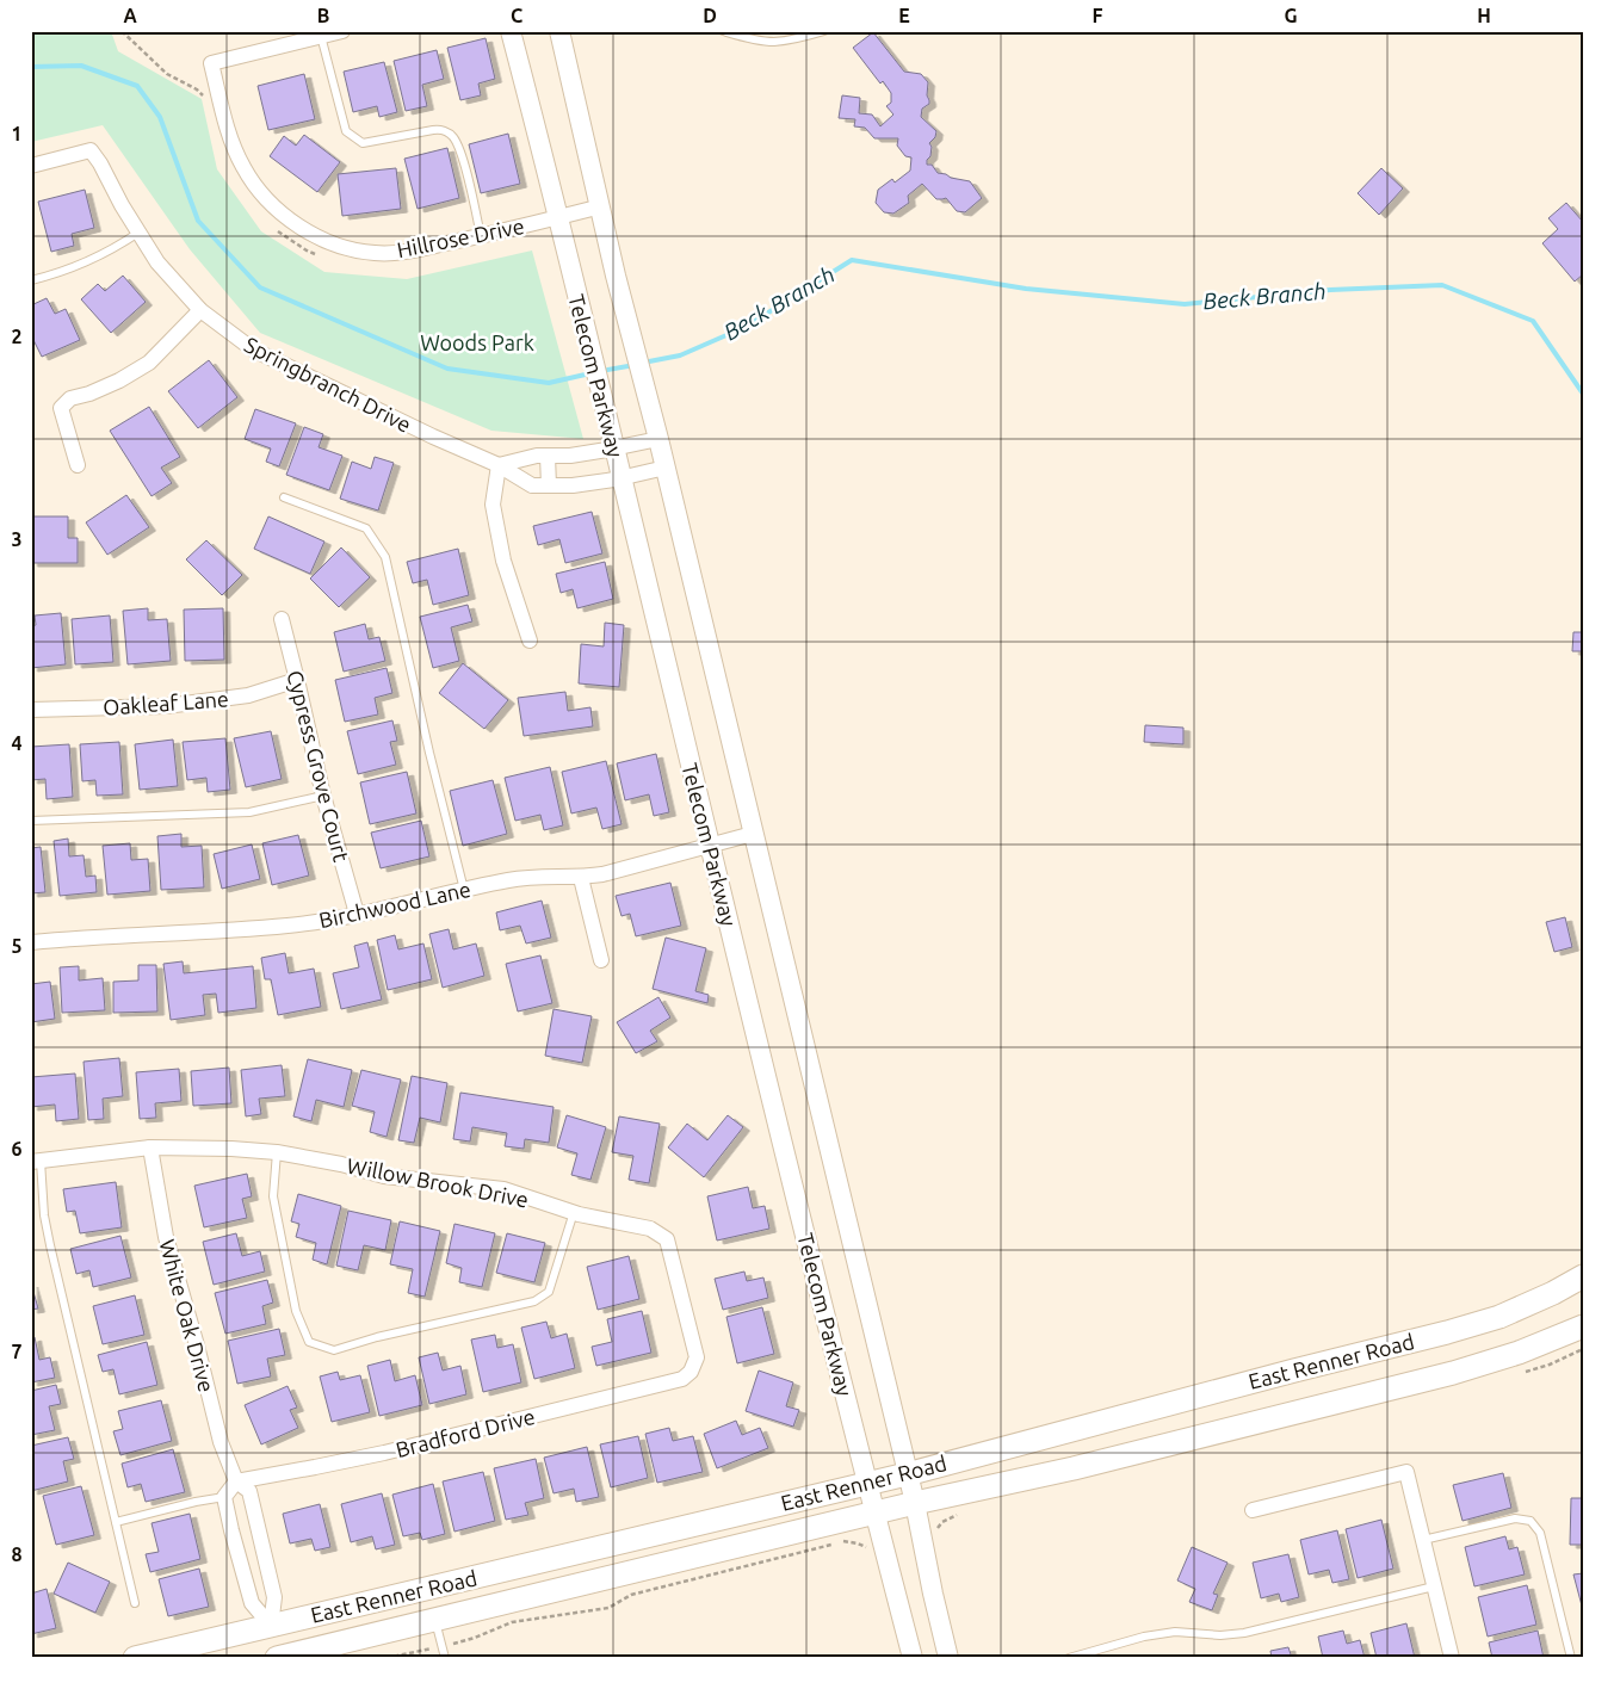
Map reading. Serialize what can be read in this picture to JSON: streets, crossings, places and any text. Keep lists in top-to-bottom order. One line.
{"streets":{"main road":["East Renner Road"],"street":["Hillrose Drive","Telecom Parkway","Springbranch Drive","Oakleaf Lane","Cypress Grove Court","Birchwood Lane","Willow Brook Drive","White Oak Drive","Bradford Drive"]},"crossings":[["Hillrose Drive","Telecom Parkway"],["Telecom Parkway","Springbranch Drive"],["Telecom Parkway","Birchwood Lane"],["Telecom Parkway","East Renner Road"],["Oakleaf Lane","Cypress Grove Court"],["Cypress Grove Court","Birchwood Lane"],["Willow Brook Drive","White Oak Drive"],["Willow Brook Drive","Bradford Drive"],["White Oak Drive","East Renner Road"],["White Oak Drive","Bradford Drive"]],"water":["Beck Branch"],"parks":["Woods Park"],"grid":{"columns":["A","B","C","D","E","F","G","H"],"rows":["1","2","3","4","5","6","7","8"]}}
